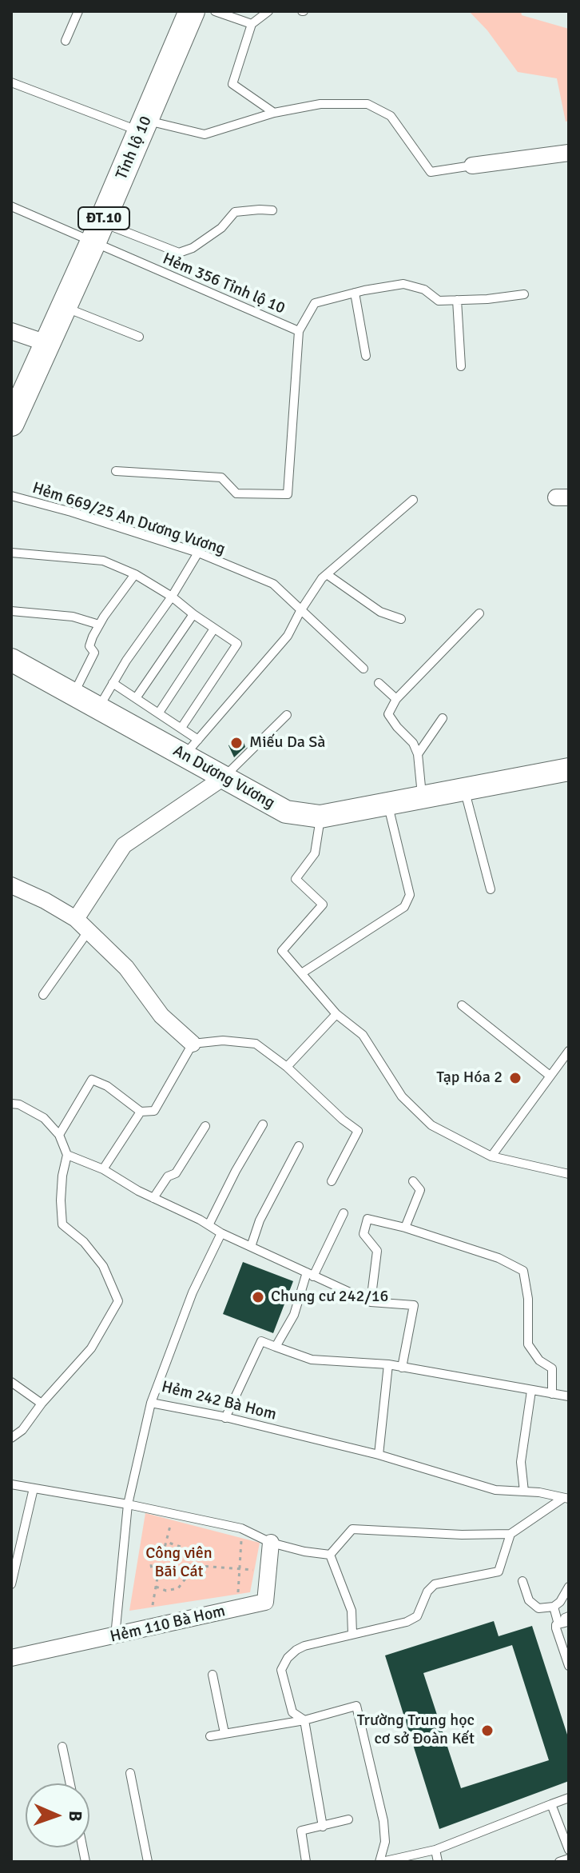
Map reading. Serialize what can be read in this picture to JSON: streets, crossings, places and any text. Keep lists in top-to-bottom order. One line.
{"streets":{"main road":["Tỉnh lộ 10","ĐT.10","An Dương Vương"],"street":["Hẻm 110 Bà Hom"],"lane":["Hẻm 356 Tỉnh lộ 10","Hẻm 669/25 An Dương Vương","Hẻm 242 Bà Hom"]},"crossings":[["Tỉnh lộ 10","Hẻm 356 Tỉnh lộ 10"]],"parks":["Công viên Bãi Cát"],"places":["Miếu Da Sà","Tạp Hóa 2","Chung cư 242/16","Trường Trung học cơ sở Đoàn Kết"],"north":"right"}
